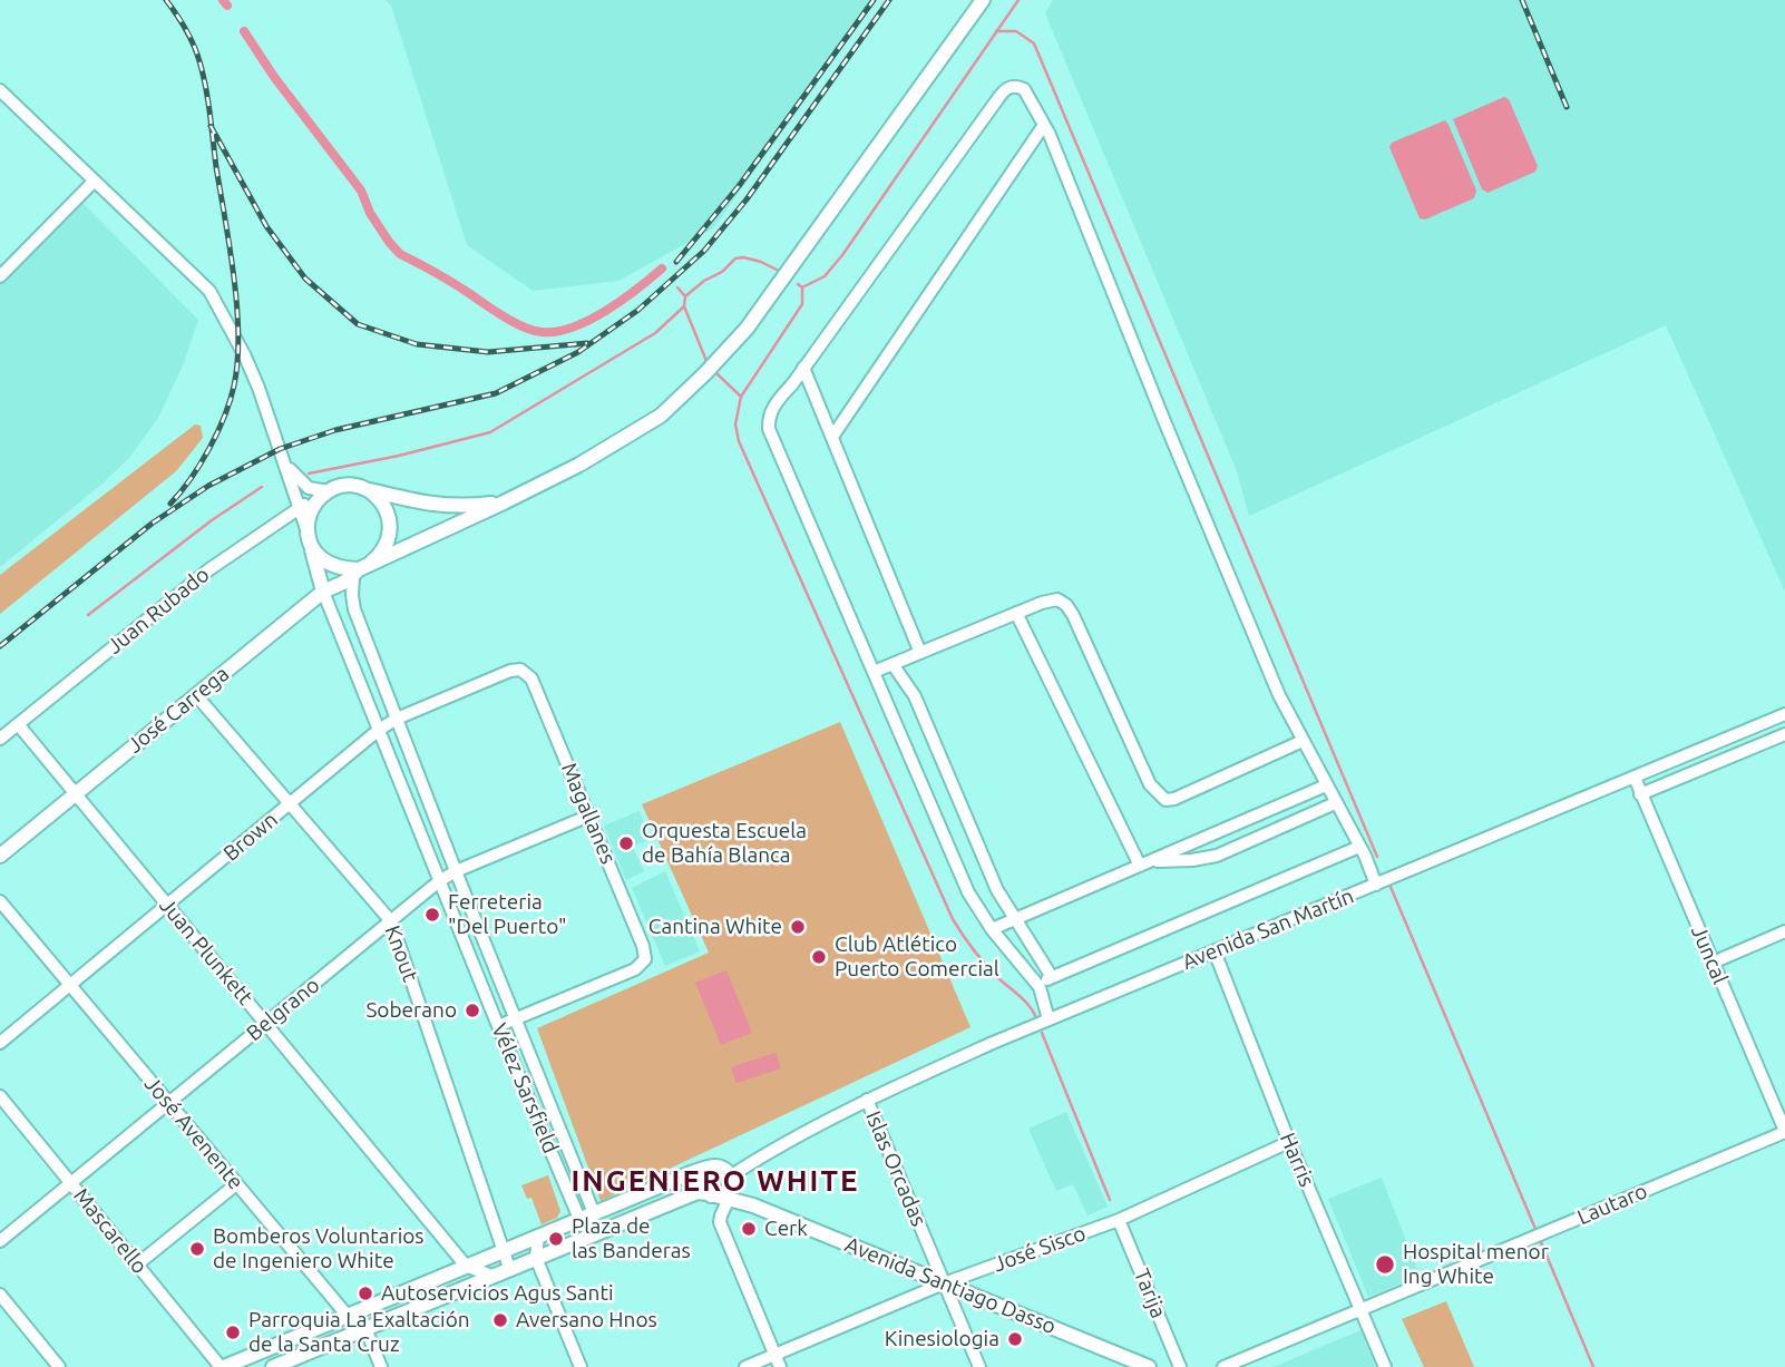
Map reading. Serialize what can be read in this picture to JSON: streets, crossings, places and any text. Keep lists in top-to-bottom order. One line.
{"streets":{"main road":["José Carrega","Avenida San Martín","Vélez Sarsfield","Avenida Santiago Dasso"],"street":["Juan Rubado","Magallanes","Brown","Juan Plunkett","Knout","Juncal","Belgrano","José Avenente","Harris","Islas Orcadas","Lautaro","Mascarello","José Sisco","Tarija"]},"crossings":[["Juan Rubado","José Carrega"],["Juan Rubado","Juan Plunkett"],["Juan Rubado","Vélez Sarsfield"],["José Carrega","Juan Plunkett"],["José Carrega","Knout"],["José Carrega","Vélez Sarsfield"],["Magallanes","Brown"],["Magallanes","Belgrano"],["Magallanes","Vélez Sarsfield"],["Brown","Juan Plunkett"],["Brown","Knout"],["Brown","Vélez Sarsfield"],["Brown","José Avenente"],["Avenida San Martín","Juan Plunkett"],["Avenida San Martín","Knout"],["Avenida San Martín","Juncal"],["Avenida San Martín","Vélez Sarsfield"],["Avenida San Martín","José Avenente"],["Avenida San Martín","Harris"],["Avenida San Martín","Islas Orcadas"],["Avenida San Martín","Mascarello"],["Avenida San Martín","Avenida Santiago Dasso"],["Juan Plunkett","Belgrano"],["Knout","Belgrano"],["Juncal","Lautaro"],["Belgrano","Vélez Sarsfield"],["Belgrano","José Avenente"],["Belgrano","Mascarello"],["Harris","Lautaro"],["Harris","José Sisco"],["Islas Orcadas","José Sisco"],["Islas Orcadas","Avenida Santiago Dasso"],["José Sisco","Avenida Santiago Dasso"],["José Sisco","Tarija"]],"districts":["INGENIERO WHITE"],"places":["Orquesta Escuela de Bahía Blanca","Ferreteria \"Del Puerto\"","Cantina White","Club Atlético Puerto Comercial","Soberano","Cerk","Plaza de las Banderas","Bomberos Voluntarios de Ingeniero White","Hospital menor Ing White","Autoservicios Agus Santi","Aversano Hnos","Parroquia La Exaltación de la Santa Cruz","Kinesiologia"]}
